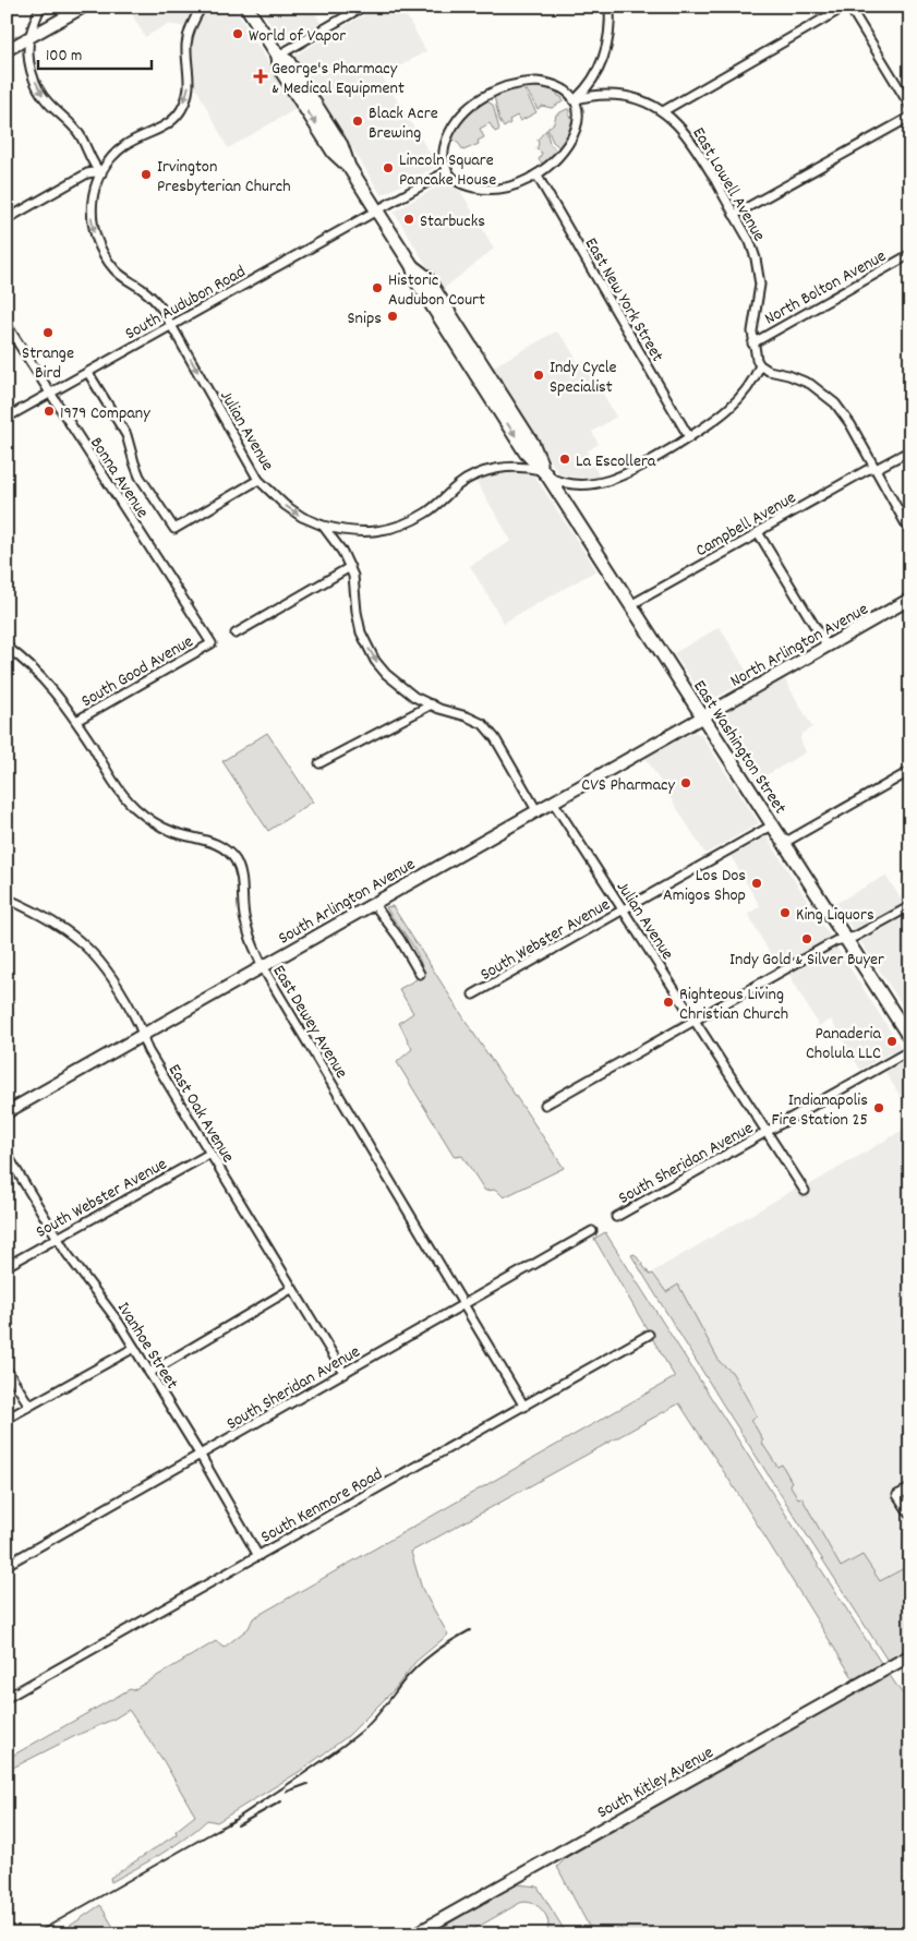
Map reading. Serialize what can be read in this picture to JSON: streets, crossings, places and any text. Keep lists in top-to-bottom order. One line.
{"streets":{"main road":["North Arlington Avenue","East Washington Street","South Arlington Avenue","South Kitley Avenue"],"street":["East Lowell Avenue","North Bolton Avenue","East New York Street","South Audubon Road","Julian Avenue","Bonna Avenue","Campbell Avenue","South Good Avenue","South Webster Avenue","East Dewey Avenue","East Oak Avenue","South Sheridan Avenue","Ivanhoe Street","South Kenmore Road"]},"crossings":[["East Lowell Avenue","North Bolton Avenue"],["East Lowell Avenue","East New York Street"],["East Lowell Avenue","South Audubon Road"],["East New York Street","South Audubon Road"],["South Audubon Road","Julian Avenue"],["South Audubon Road","Bonna Avenue"],["South Audubon Road","East Washington Street"],["Julian Avenue","South Arlington Avenue"],["Julian Avenue","South Webster Avenue"],["Julian Avenue","South Sheridan Avenue"],["Bonna Avenue","South Good Avenue"],["Campbell Avenue","East Washington Street"],["North Arlington Avenue","East Washington Street"],["North Arlington Avenue","South Arlington Avenue"],["South Good Avenue","East Dewey Avenue"],["East Washington Street","South Arlington Avenue"],["East Washington Street","South Webster Avenue"],["South Arlington Avenue","East Dewey Avenue"],["South Arlington Avenue","East Oak Avenue"],["South Webster Avenue","East Oak Avenue"],["South Webster Avenue","Ivanhoe Street"],["East Dewey Avenue","South Sheridan Avenue"],["East Dewey Avenue","South Kenmore Road"],["East Oak Avenue","South Sheridan Avenue"],["South Sheridan Avenue","Ivanhoe Street"],["Ivanhoe Street","South Kenmore Road"]],"one_way":["Julian Avenue"],"places":{"other":["World of Vapor","Black Acre Brewing","Lincoln Square Pancake House","Irvington Presbyterian Church","Starbucks","Historic Audubon Court","Snips","Strange Bird","Indy Cycle Specialist","1979 Company","La Escollera","CVS Pharmacy","Los Dos Amigos Shop","King Liquors","Indy Gold & Silver Buyer","Righteous Living Christian Church","Panaderia Cholula LLC","Indianapolis Fire Station 25"],"health":["George's Pharmacy & Medical Equipment"]},"scale_bar":"100 m"}
